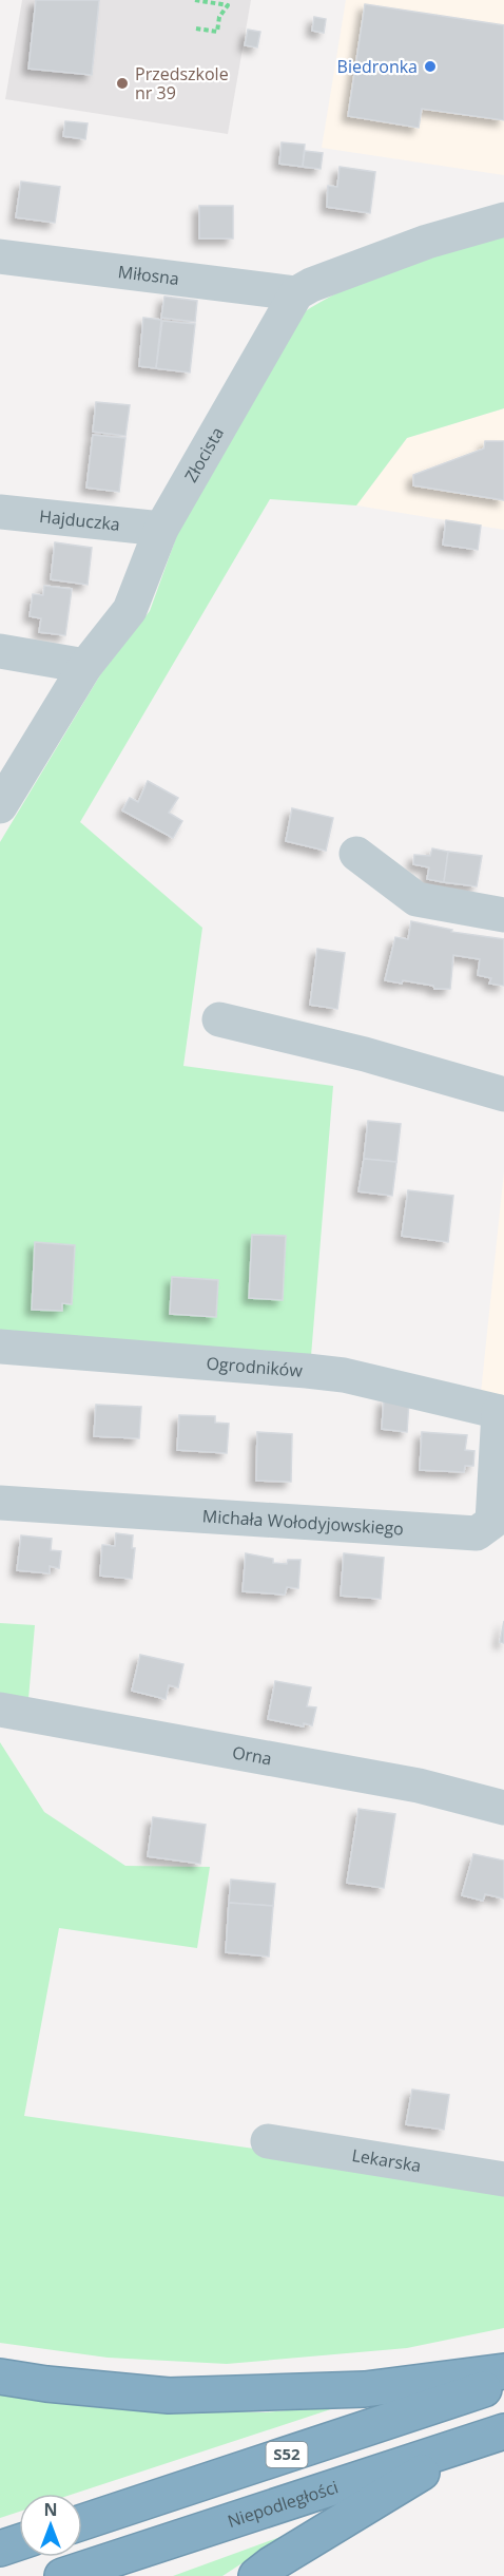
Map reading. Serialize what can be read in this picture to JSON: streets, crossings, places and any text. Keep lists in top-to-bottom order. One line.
{"streets":{"highway":["S52","Niepodległości"],"street":["Miłosna","Złocista","Hajduczka","Ogrodników","Michała Wołodyjowskiego","Orna","Lekarska"]},"crossings":[["Miłosna","Złocista"],["Złocista","Hajduczka"],["Ogrodników","Michała Wołodyjowskiego"]],"places":["Biedronka","Przedszkole nr 39"],"north":"top"}
